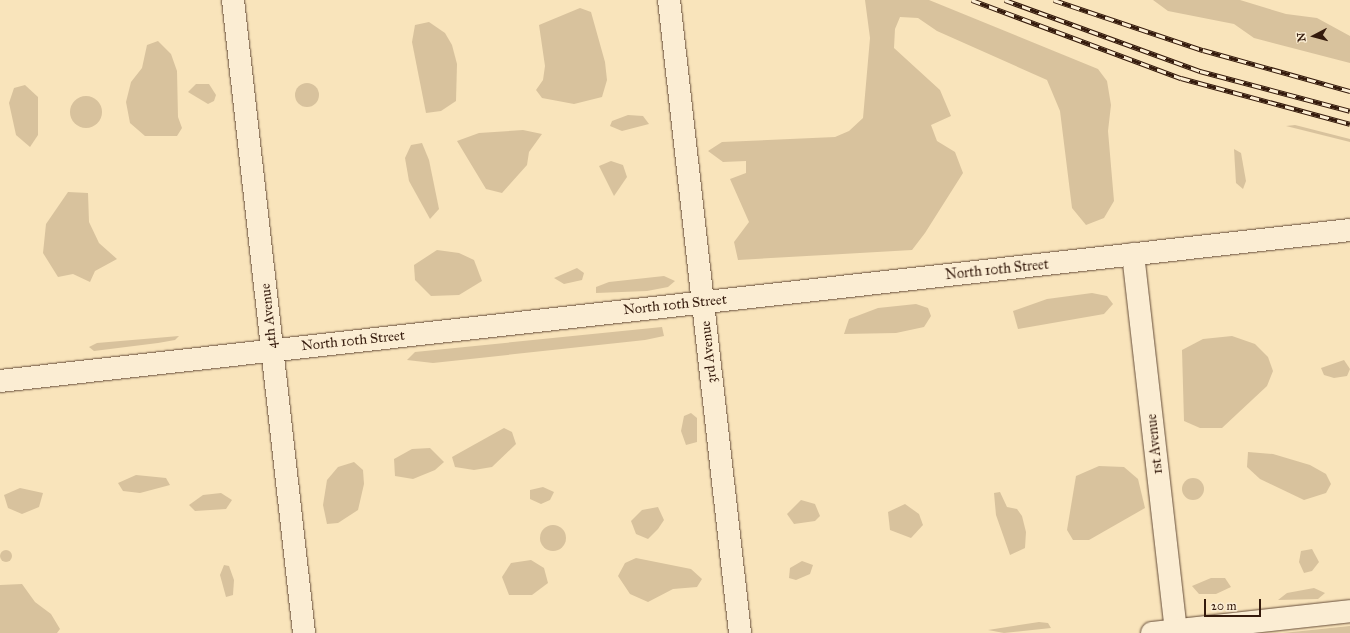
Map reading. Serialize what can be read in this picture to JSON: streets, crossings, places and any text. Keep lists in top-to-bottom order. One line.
{"streets":{"street":["North 10th Street","4th Avenue","3rd Avenue","1st Avenue"]},"crossings":[["North 10th Street","4th Avenue"],["North 10th Street","3rd Avenue"],["North 10th Street","1st Avenue"]],"scale_bar":"20 m","north":"left"}
